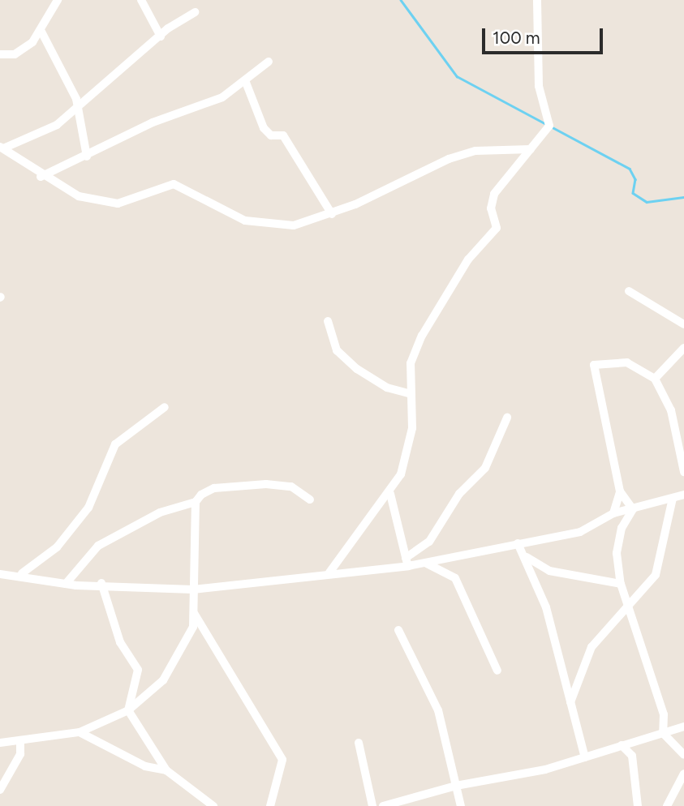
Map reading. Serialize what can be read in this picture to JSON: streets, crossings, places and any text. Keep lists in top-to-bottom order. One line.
{"scale_bar":"100 m"}
